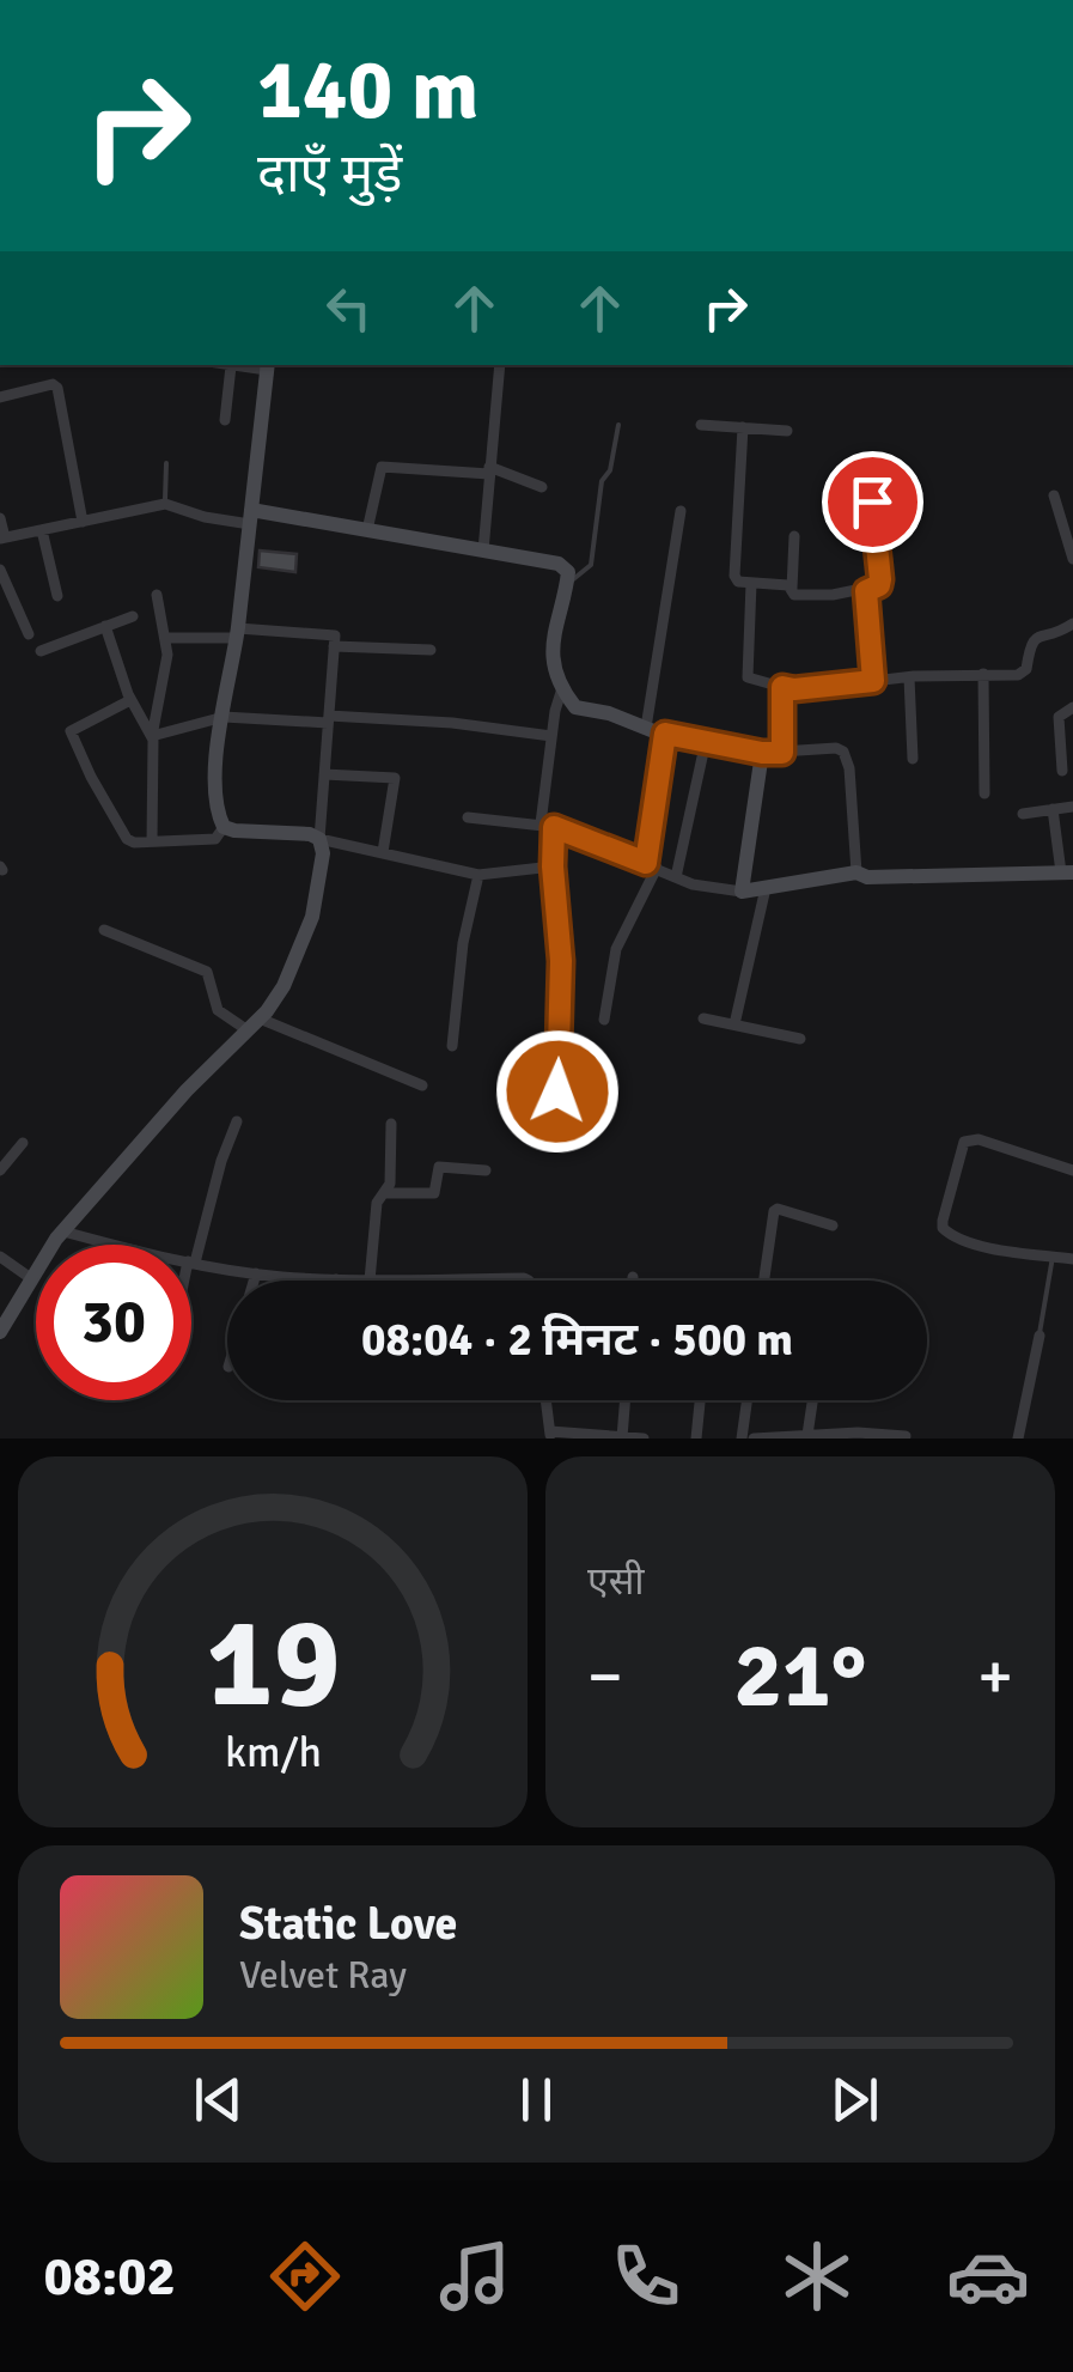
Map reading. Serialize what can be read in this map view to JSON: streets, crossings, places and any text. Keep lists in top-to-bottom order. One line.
{"page":{"turn":["140 m","दाएँ मुड़ें"],"limit":"30","trip":"08:04 · 2 मिनट · 500 m","tile":"एसी","heat":["−","21°","+"],"song":["Static Love","Velvet Ray"],"tabs":"08:02","gauge":["19","km/h"]}}
